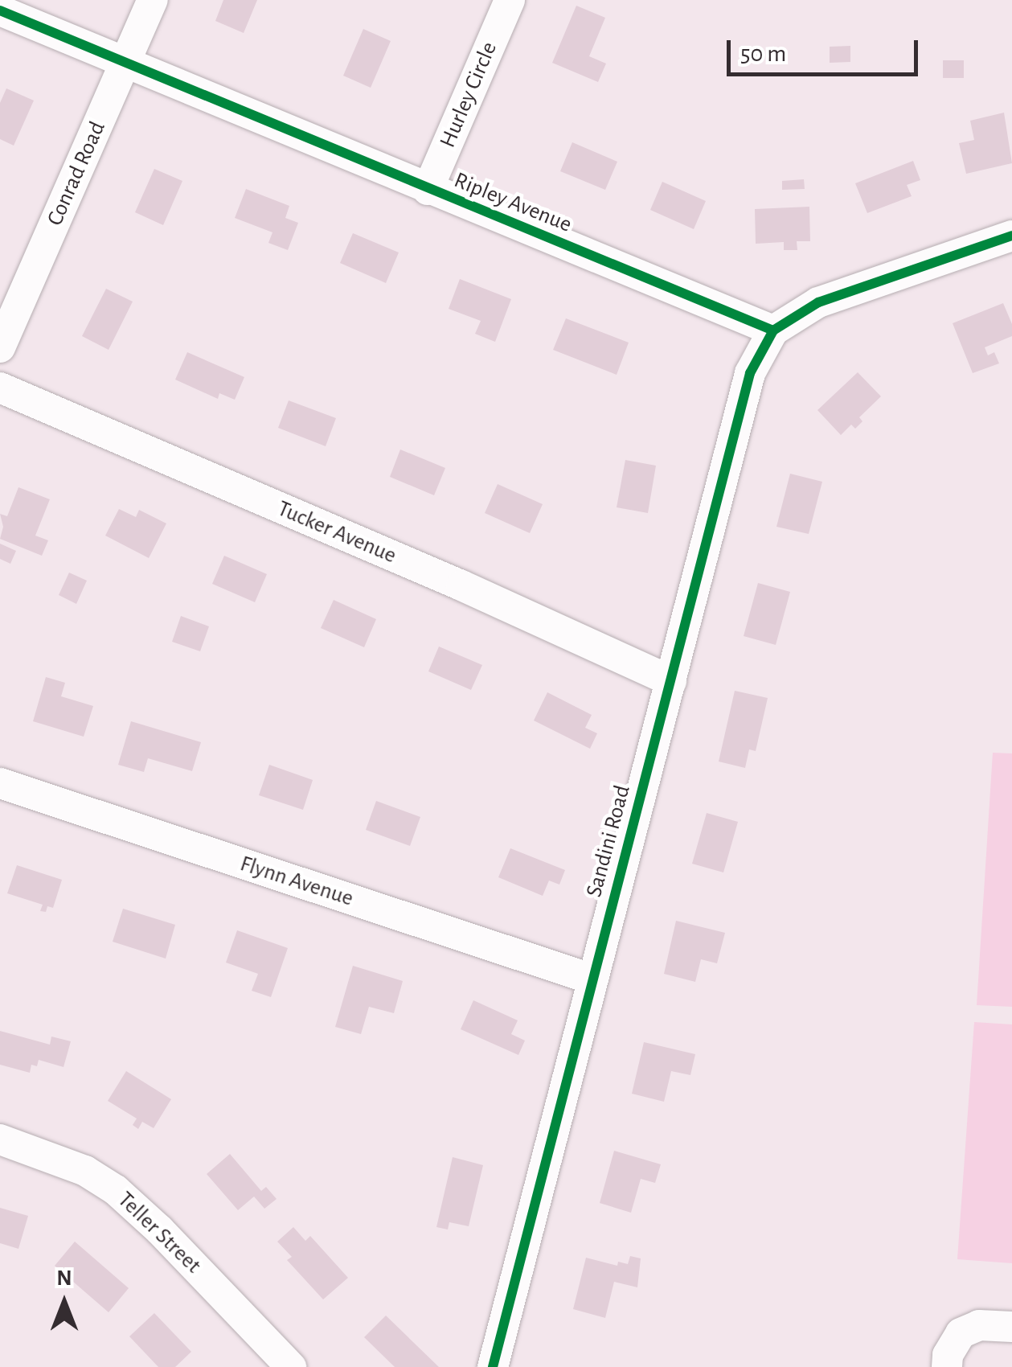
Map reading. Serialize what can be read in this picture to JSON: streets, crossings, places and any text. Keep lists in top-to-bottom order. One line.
{"streets":{"street":["Hurley Circle","Conrad Road","Ripley Avenue","Tucker Avenue","Sandini Road","Flynn Avenue","Teller Street"]},"crossings":[["Hurley Circle","Ripley Avenue"],["Conrad Road","Ripley Avenue"],["Ripley Avenue","Sandini Road"],["Tucker Avenue","Sandini Road"],["Sandini Road","Flynn Avenue"]],"scale_bar":"50 m","north":"top"}
